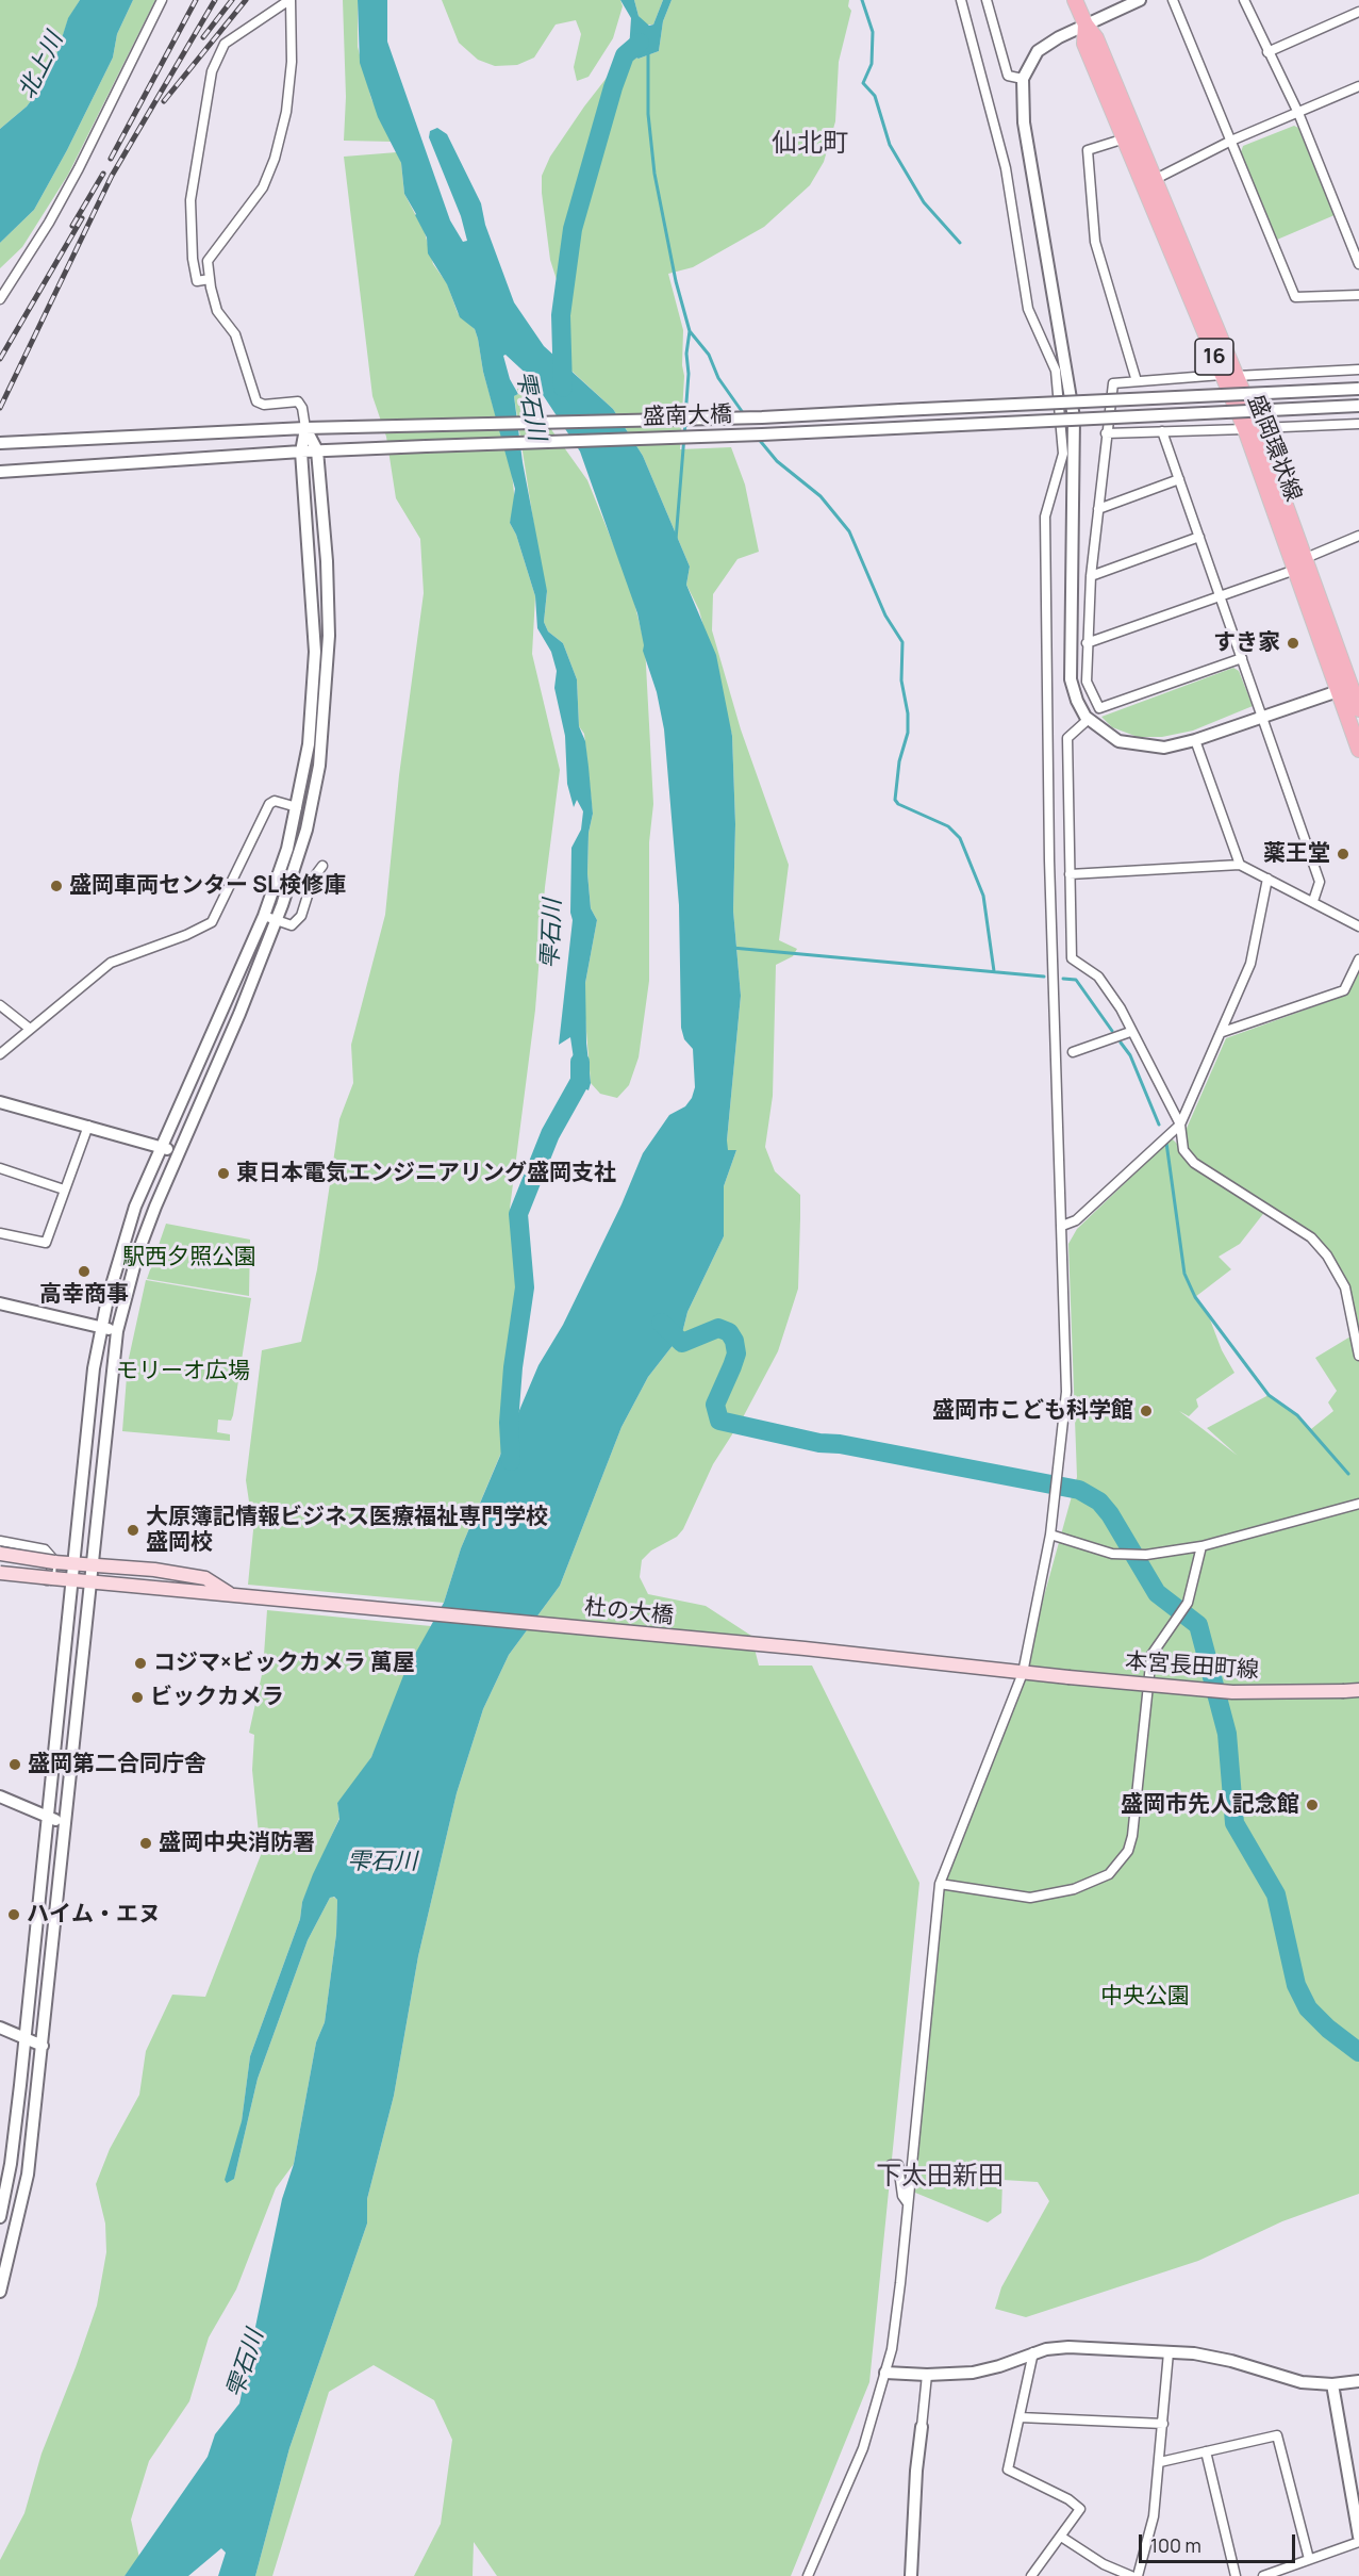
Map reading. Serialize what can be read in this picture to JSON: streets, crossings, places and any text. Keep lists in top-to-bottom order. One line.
{"streets":{"main road":["16","盛岡環状線","杜の大橋","本宮長田町線"],"street":["盛南大橋"]},"crossings":[["杜の大橋","本宮長田町線"]],"districts":["仙北町","下太田新田"],"water":["北上川","雫石川"],"parks":["駅西夕照公園","モリーオ広場","中央公園"],"places":["すき家","薬王堂","盛岡車両センター SL検修庫","東日本電気エンジニアリング盛岡支社","高幸商事","盛岡市こども科学館","大原簿記情報ビジネス医療福祉専門学校 盛岡校","コジマ×ビックカメラ 萬屋","ビックカメラ","盛岡第二合同庁舎","盛岡市先人記念館","盛岡中央消防署","ハイム・エヌ"],"scale_bar":"100 m"}
